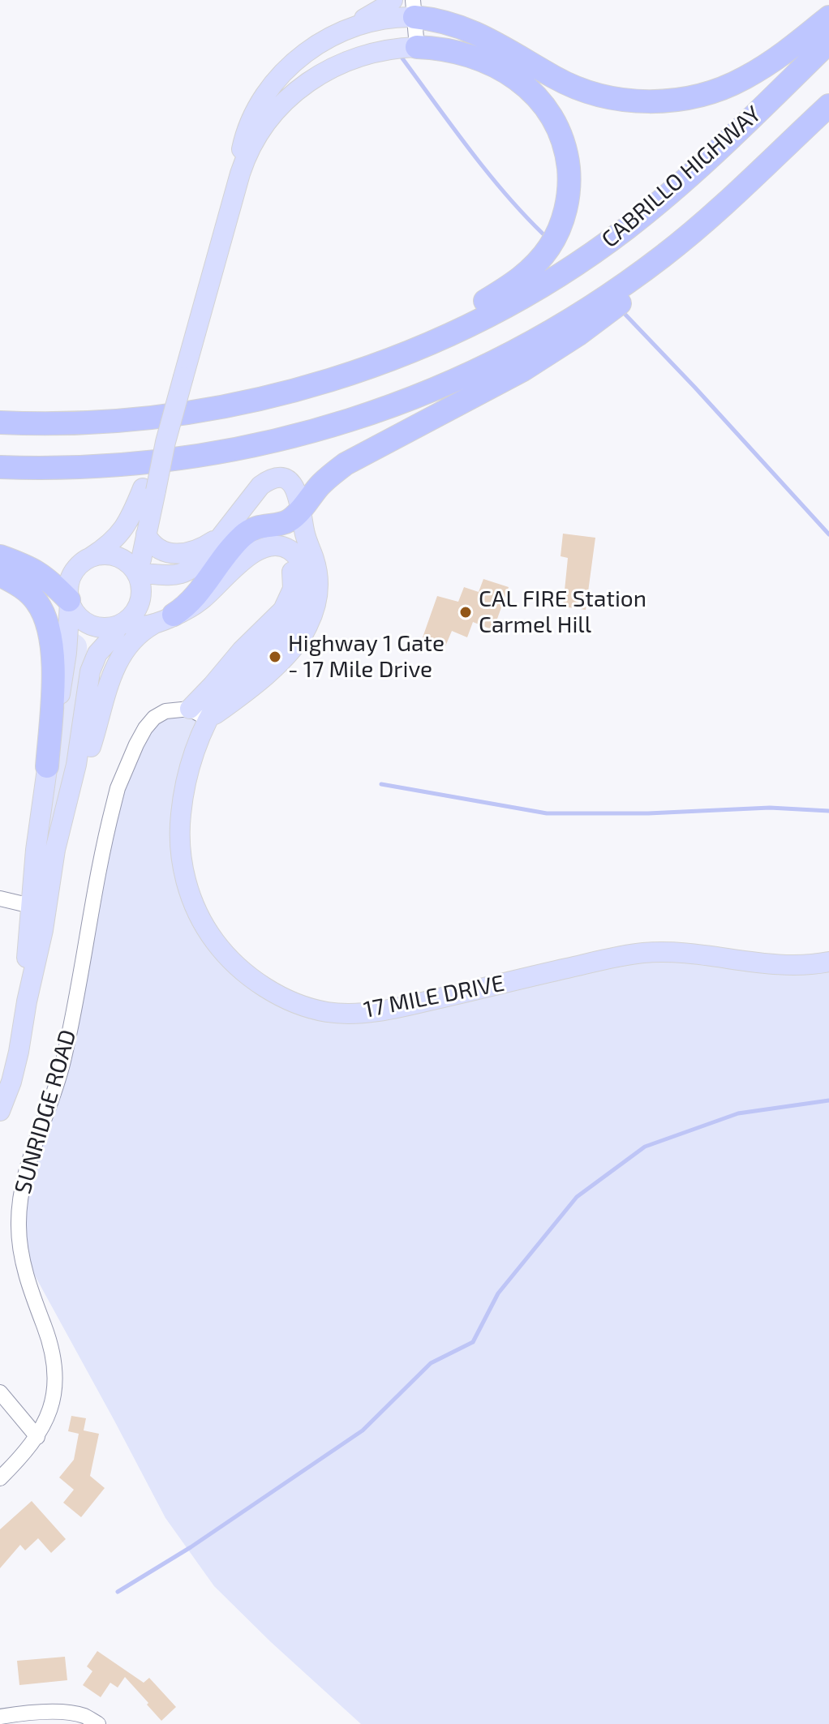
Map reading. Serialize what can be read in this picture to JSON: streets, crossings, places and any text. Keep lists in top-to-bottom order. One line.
{"streets":{"highway":["CABRILLO HIGHWAY"],"main road":["17 MILE DRIVE"],"street":["SUNRIDGE ROAD"]},"places":["CAL FIRE Station Carmel Hill","Highway 1 Gate - 17 Mile Drive"]}
